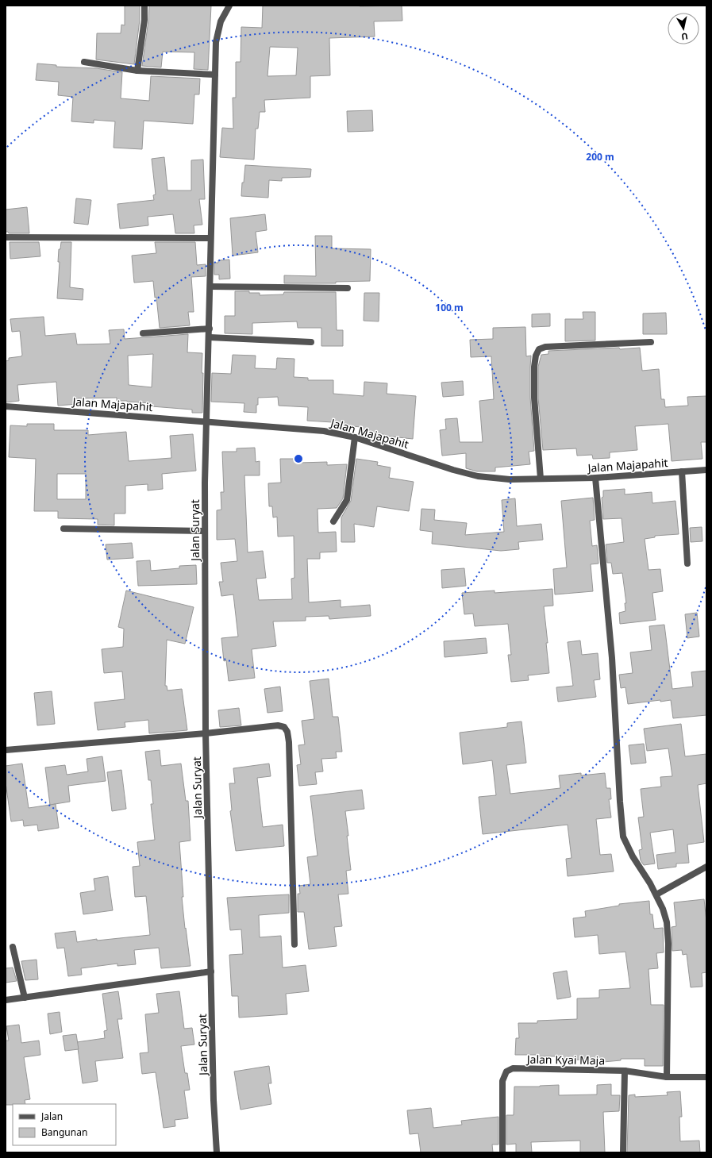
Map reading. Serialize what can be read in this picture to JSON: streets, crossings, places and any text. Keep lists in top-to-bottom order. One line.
{"streets":{"street":["Jalan Majapahit","Jalan Suryat","Jalan Kyai Maja"]},"crossings":[["Jalan Majapahit","Jalan Suryat"]],"legend":["Jalan","Bangunan"],"north":"bottom","rings":["200 m","100 m"]}
